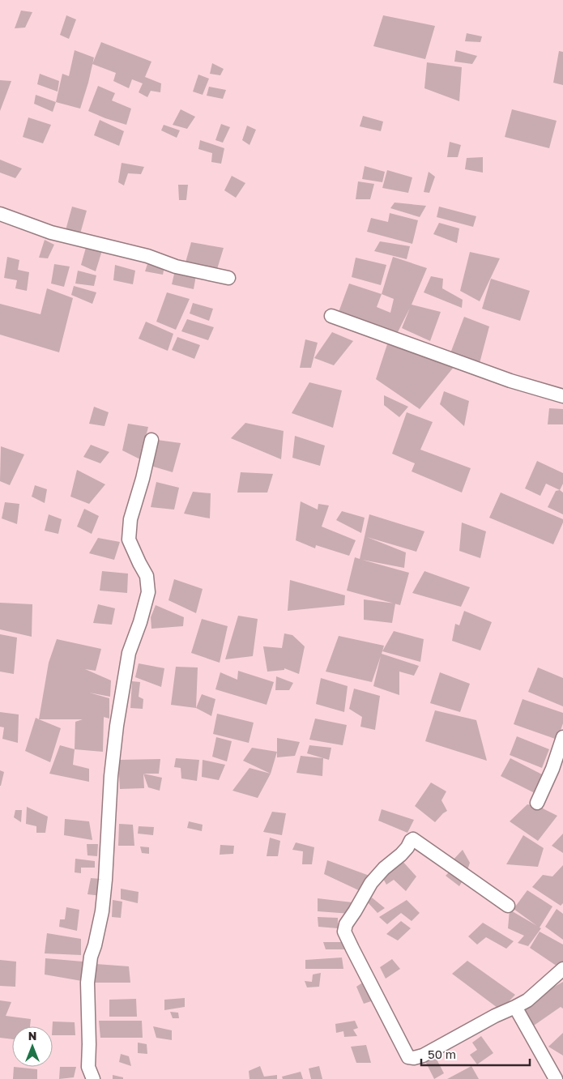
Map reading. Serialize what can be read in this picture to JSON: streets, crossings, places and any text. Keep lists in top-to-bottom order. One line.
{"scale_bar":"50 m","north":"top"}
